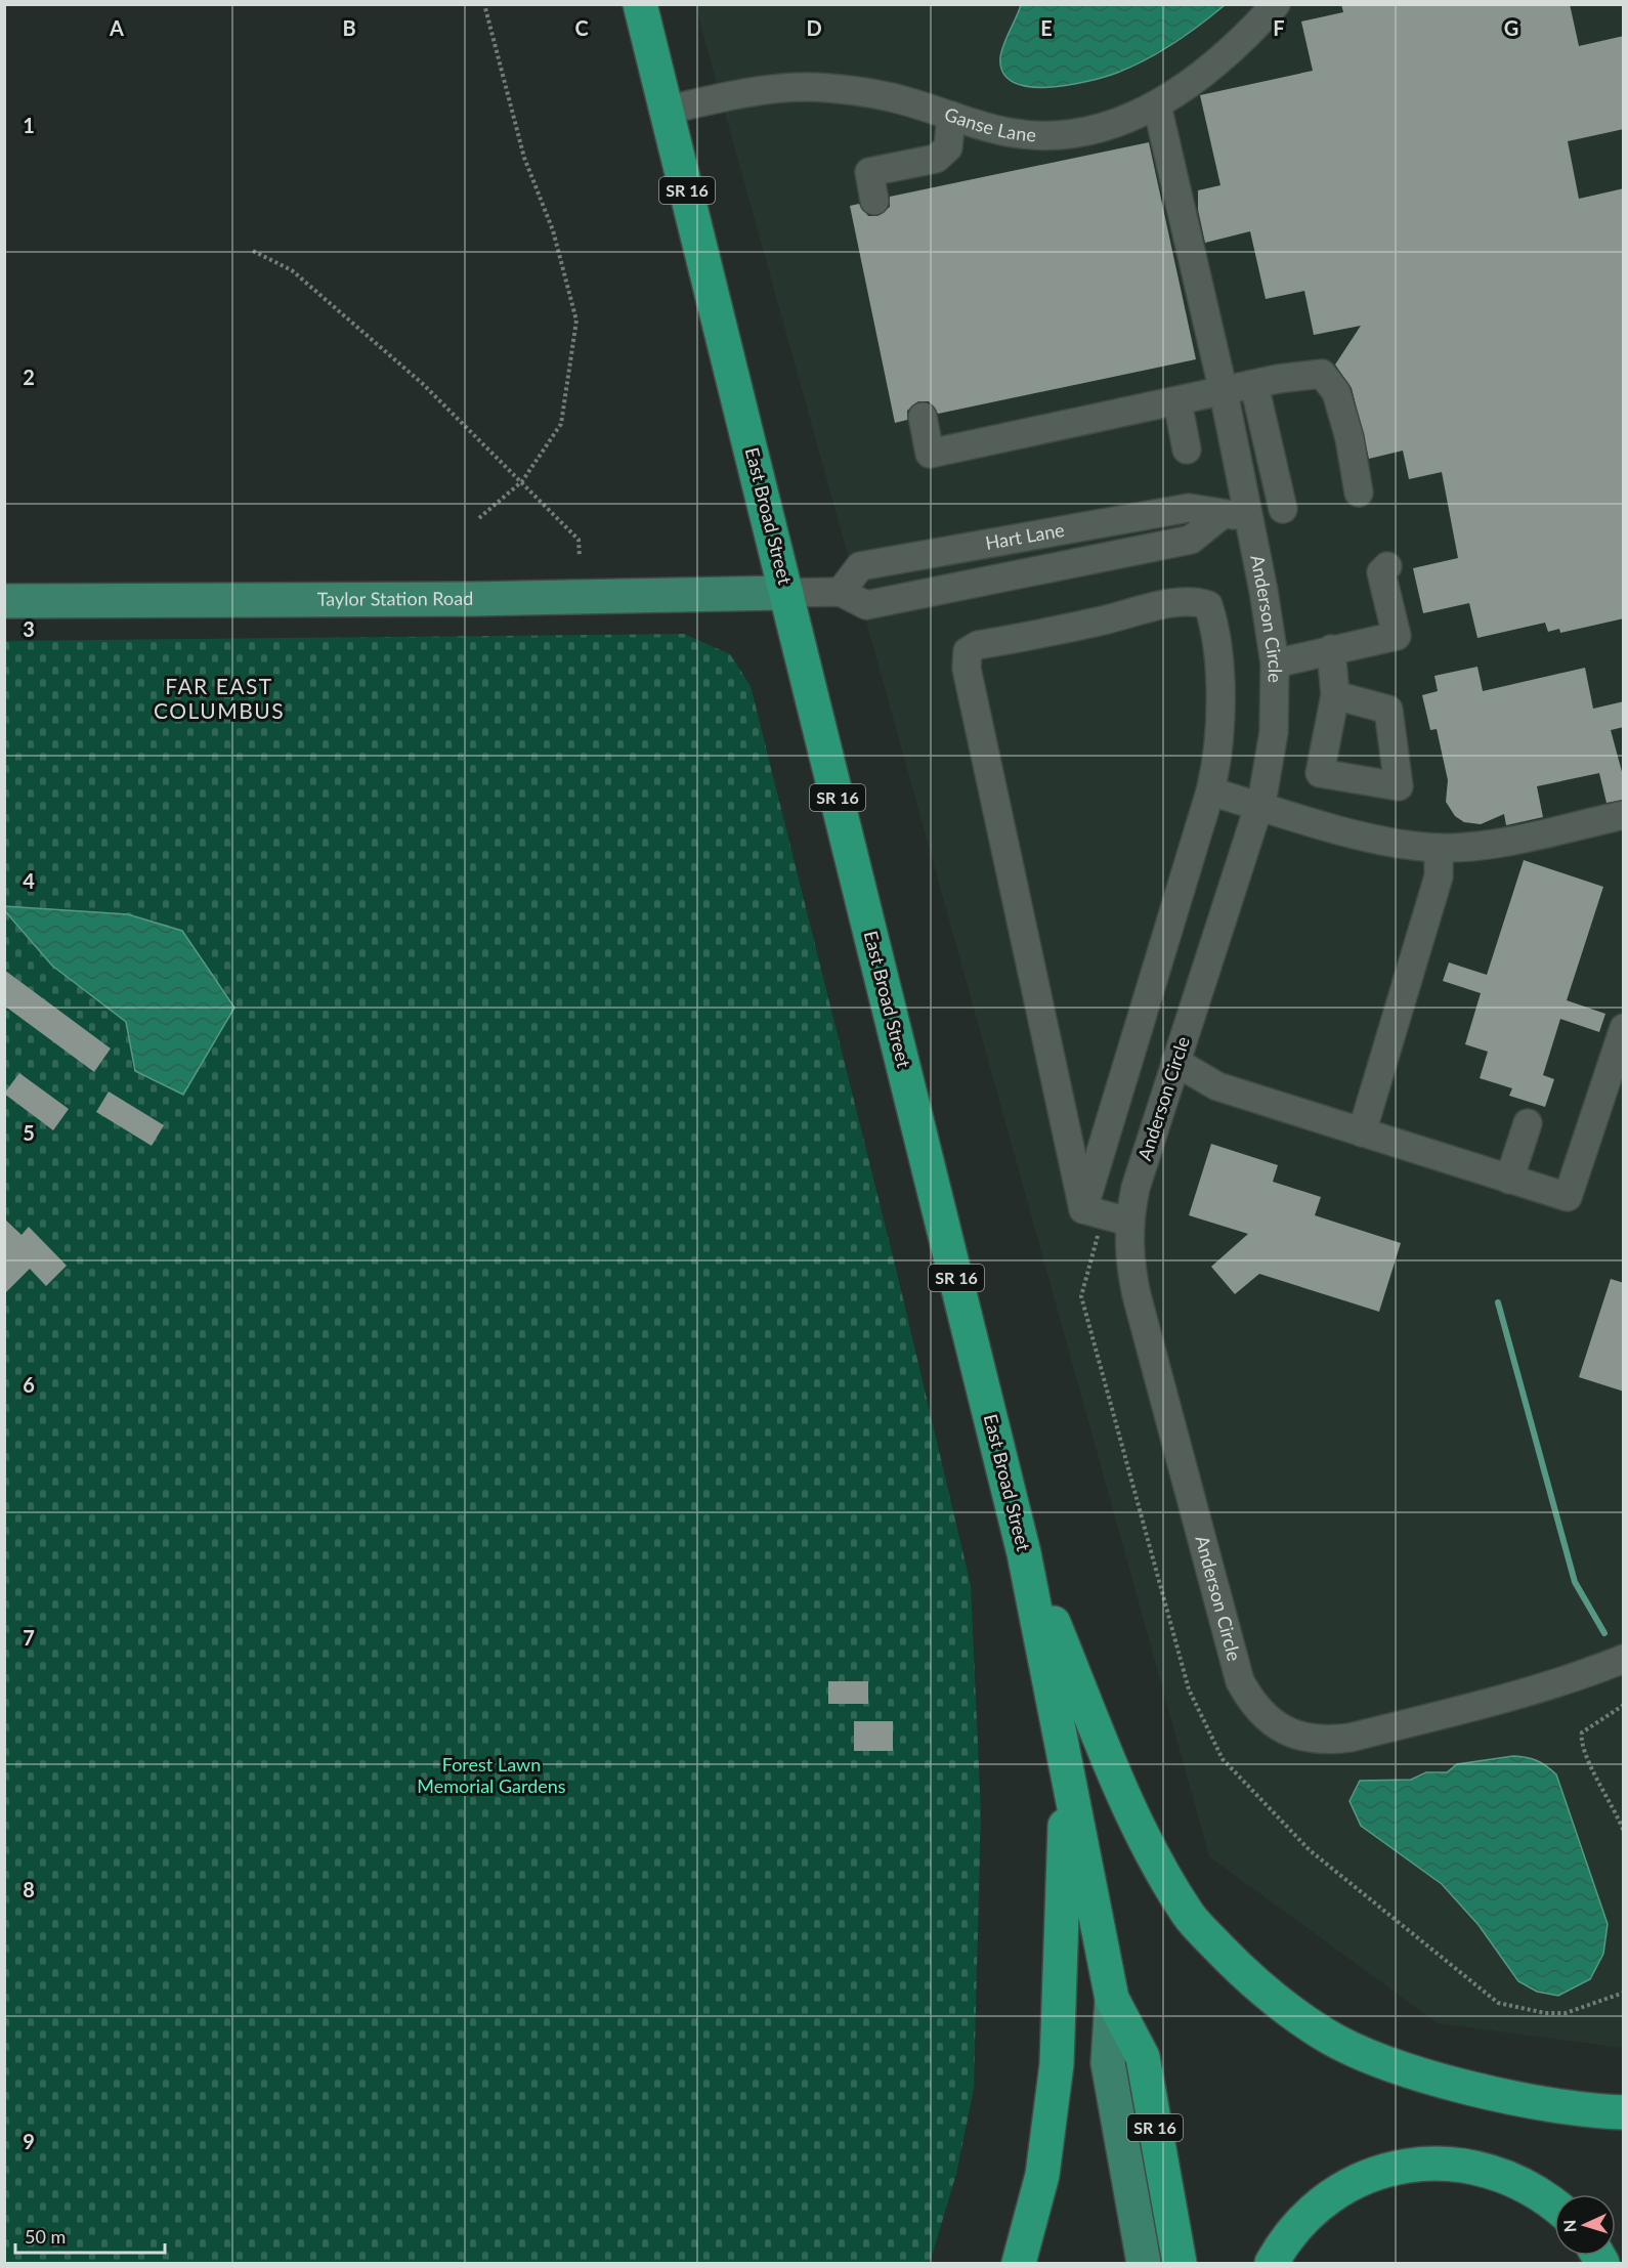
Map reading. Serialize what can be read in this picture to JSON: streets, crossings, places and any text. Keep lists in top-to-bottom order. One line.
{"streets":{"highway":["SR 16","East Broad Street"],"main road":["Taylor Station Road"],"street":["Ganse Lane","Hart Lane","Anderson Circle"]},"crossings":[["Ganse Lane","East Broad Street"],["Ganse Lane","Anderson Circle"],["East Broad Street","Hart Lane"],["East Broad Street","Taylor Station Road"],["Hart Lane","Taylor Station Road"],["Hart Lane","Anderson Circle"]],"districts":["FAR EAST COLUMBUS"],"parks":["Forest Lawn Memorial Gardens"],"scale_bar":"50 m","north":"left","grid":{"columns":["A","B","C","D","E","F","G"],"rows":["1","2","3","4","5","6","7","8","9"]}}
